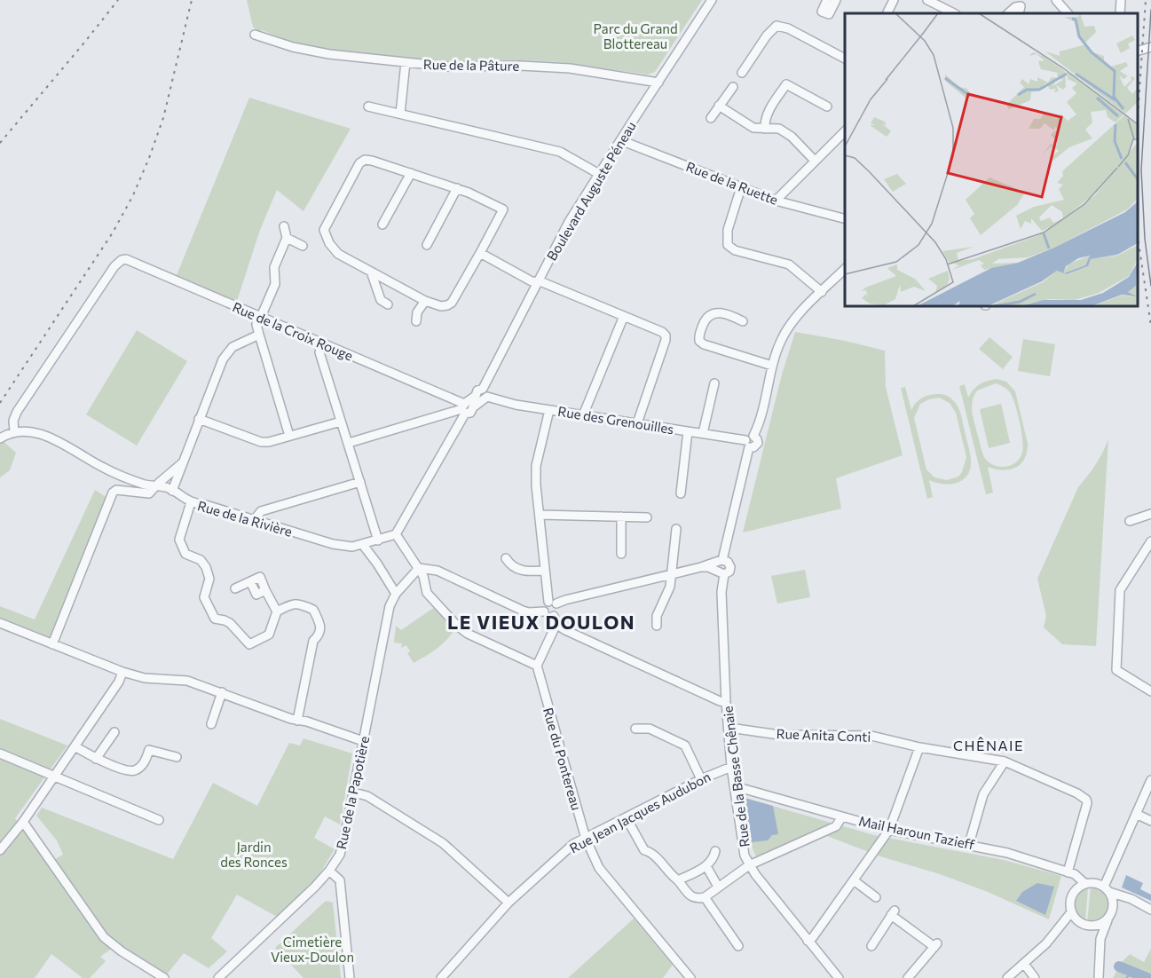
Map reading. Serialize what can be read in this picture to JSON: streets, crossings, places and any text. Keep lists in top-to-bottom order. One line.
{"streets":{"street":["Rue de la Pâture","Rue de la Ruette","Boulevard Auguste Péneau","Rue de la Croix Rouge","Rue des Grenouilles","Rue de la Rivière","Rue Anita Conti","Rue du Pontereau","Rue de la Basse Chênaie","Rue de la Papotière","Rue Jean Jacques Audubon","Mail Haroun Tazieff"]},"crossings":[["Rue de la Pâture","Boulevard Auguste Péneau"],["Rue de la Ruette","Boulevard Auguste Péneau"],["Boulevard Auguste Péneau","Rue des Grenouilles"],["Rue de la Croix Rouge","Rue de la Rivière"],["Rue Anita Conti","Rue de la Basse Chênaie"],["Rue Anita Conti","Mail Haroun Tazieff"],["Rue du Pontereau","Rue Jean Jacques Audubon"],["Rue de la Basse Chênaie","Rue Jean Jacques Audubon"],["Rue de la Basse Chênaie","Mail Haroun Tazieff"]],"districts":["LE VIEUX DOULON","CHÊNAIE"],"parks":["Parc du Grand Blottereau","Jardin des Ronces","Cimetière Vieux-Doulon"]}
